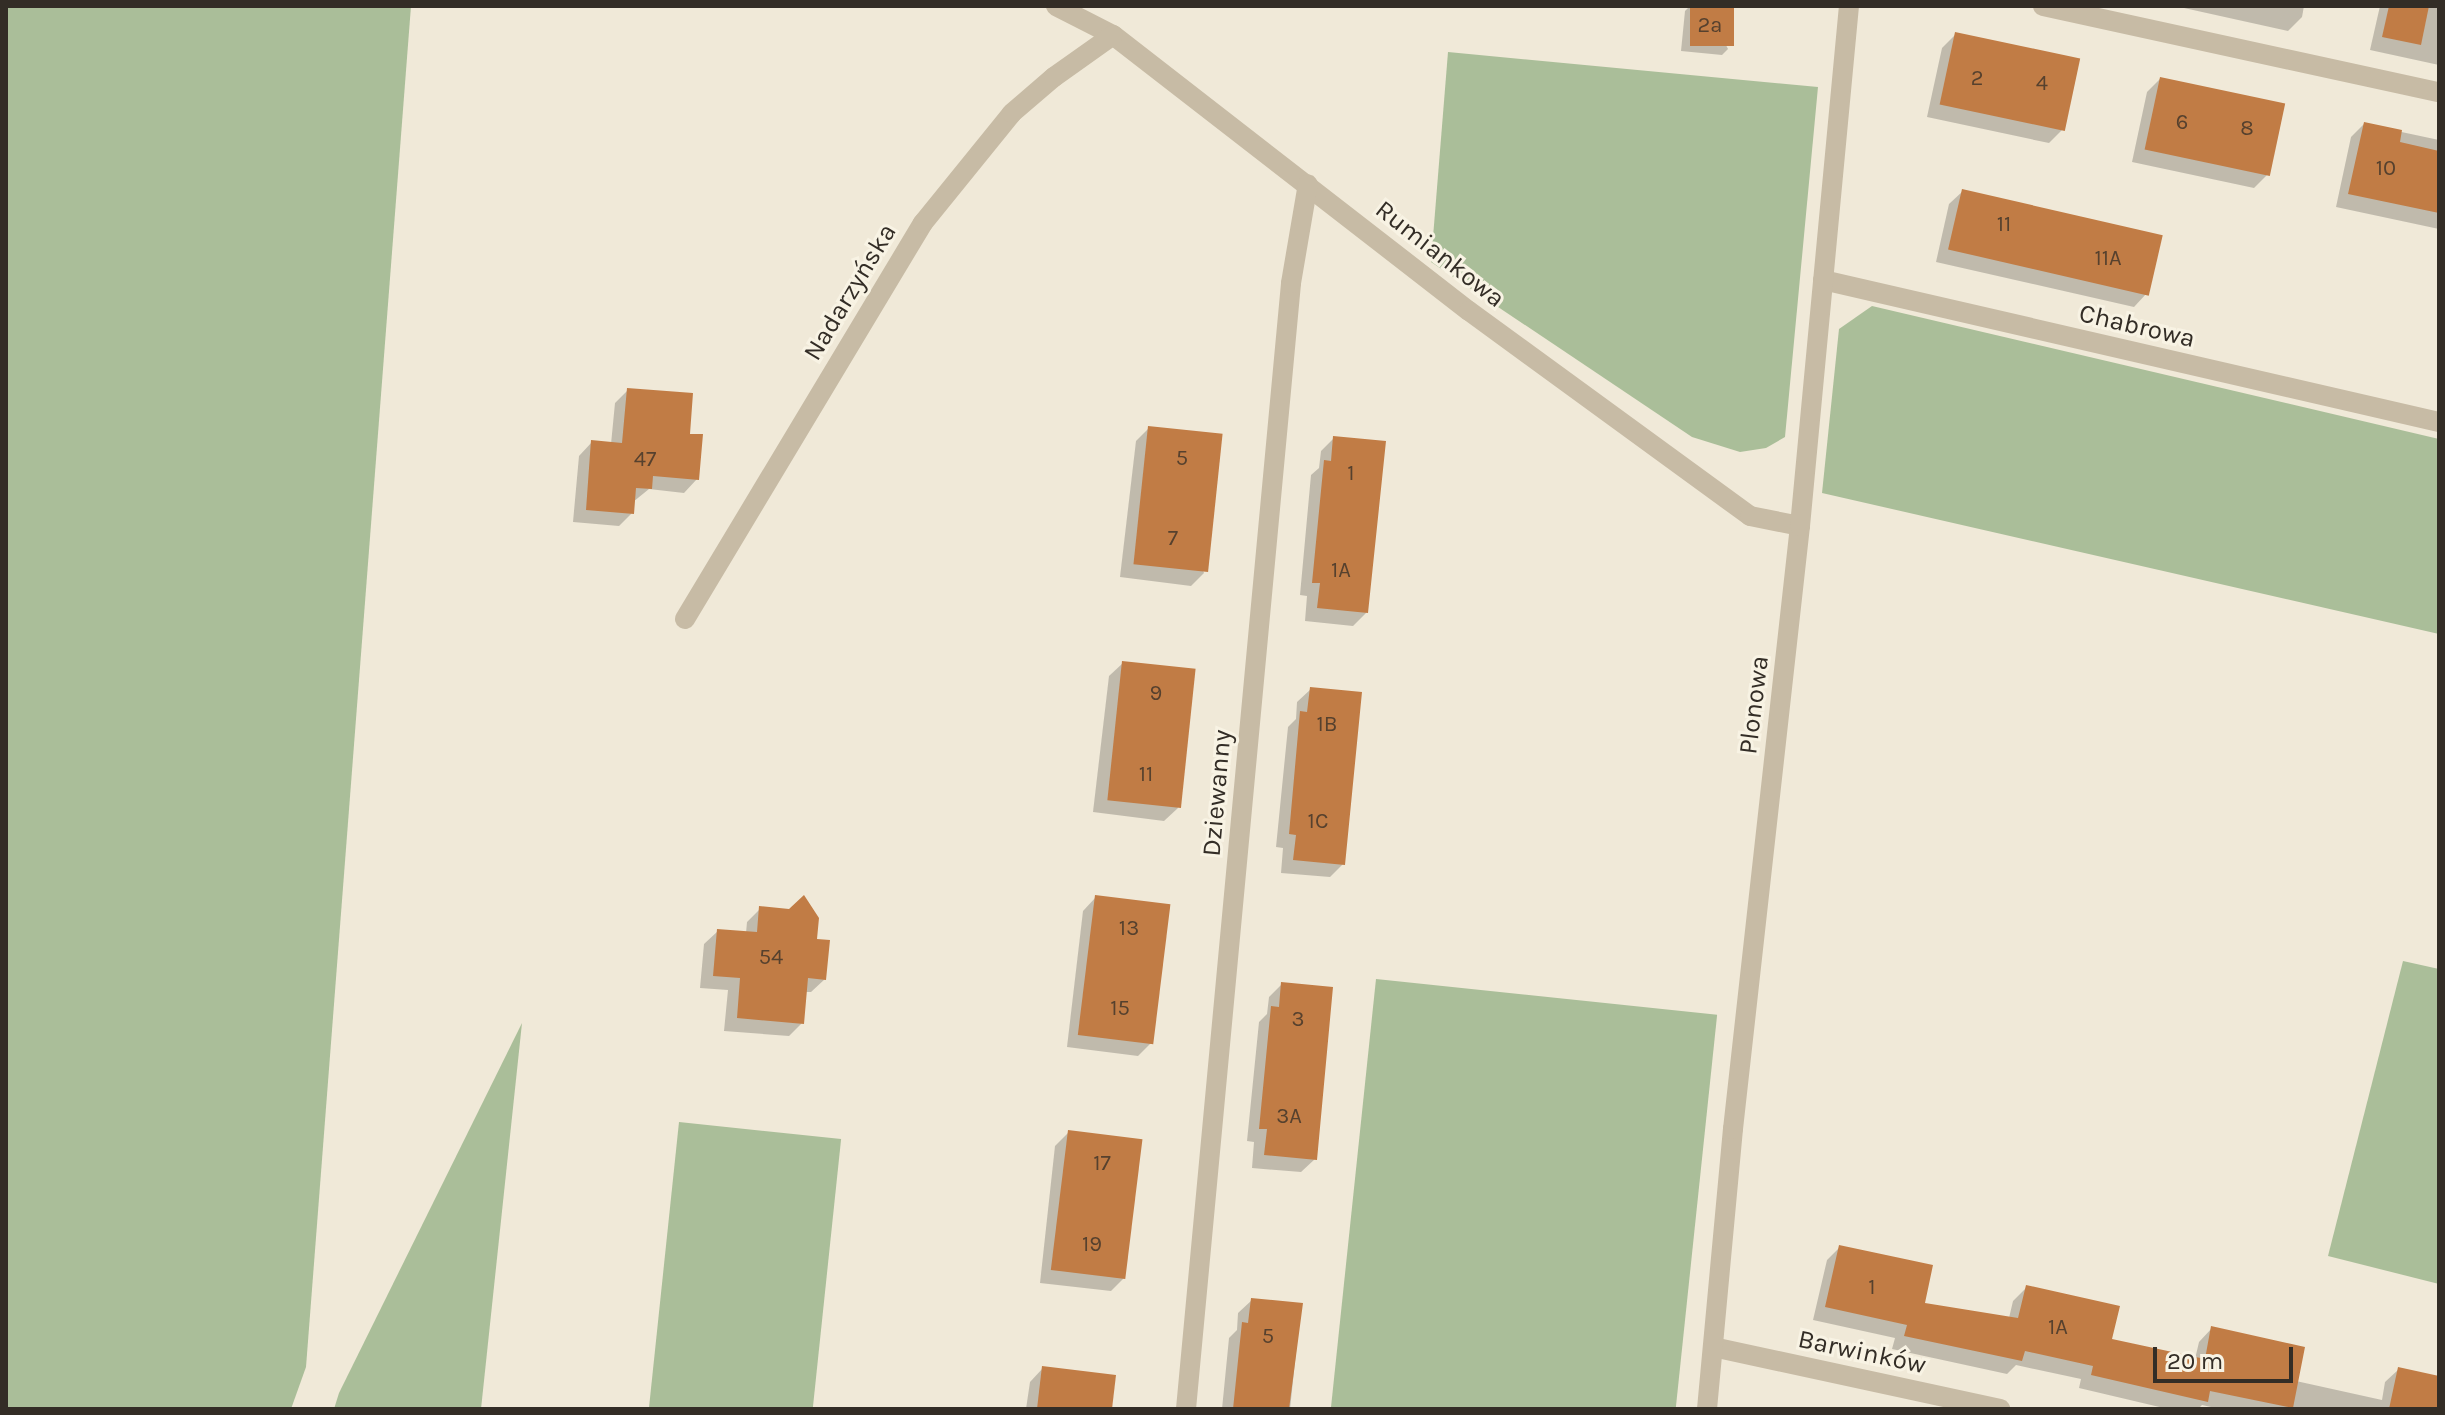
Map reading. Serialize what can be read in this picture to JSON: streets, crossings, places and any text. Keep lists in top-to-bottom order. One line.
{"streets":{"street":["Rumiankowa","Nadarzyńska","Chabrowa","Plonowa","Dziewanny","Barwinków"]},"crossings":[["Rumiankowa","Nadarzyńska"],["Rumiankowa","Plonowa"],["Rumiankowa","Dziewanny"],["Chabrowa","Plonowa"],["Plonowa","Barwinków"]],"house_numbers":["2a","2","4","6","8","10","11","11A","5","47","1","7","1A","9","1B","11","1C","13","54","15","3","3A","17","19","1","1A","5"],"scale_bar":"20 m"}
